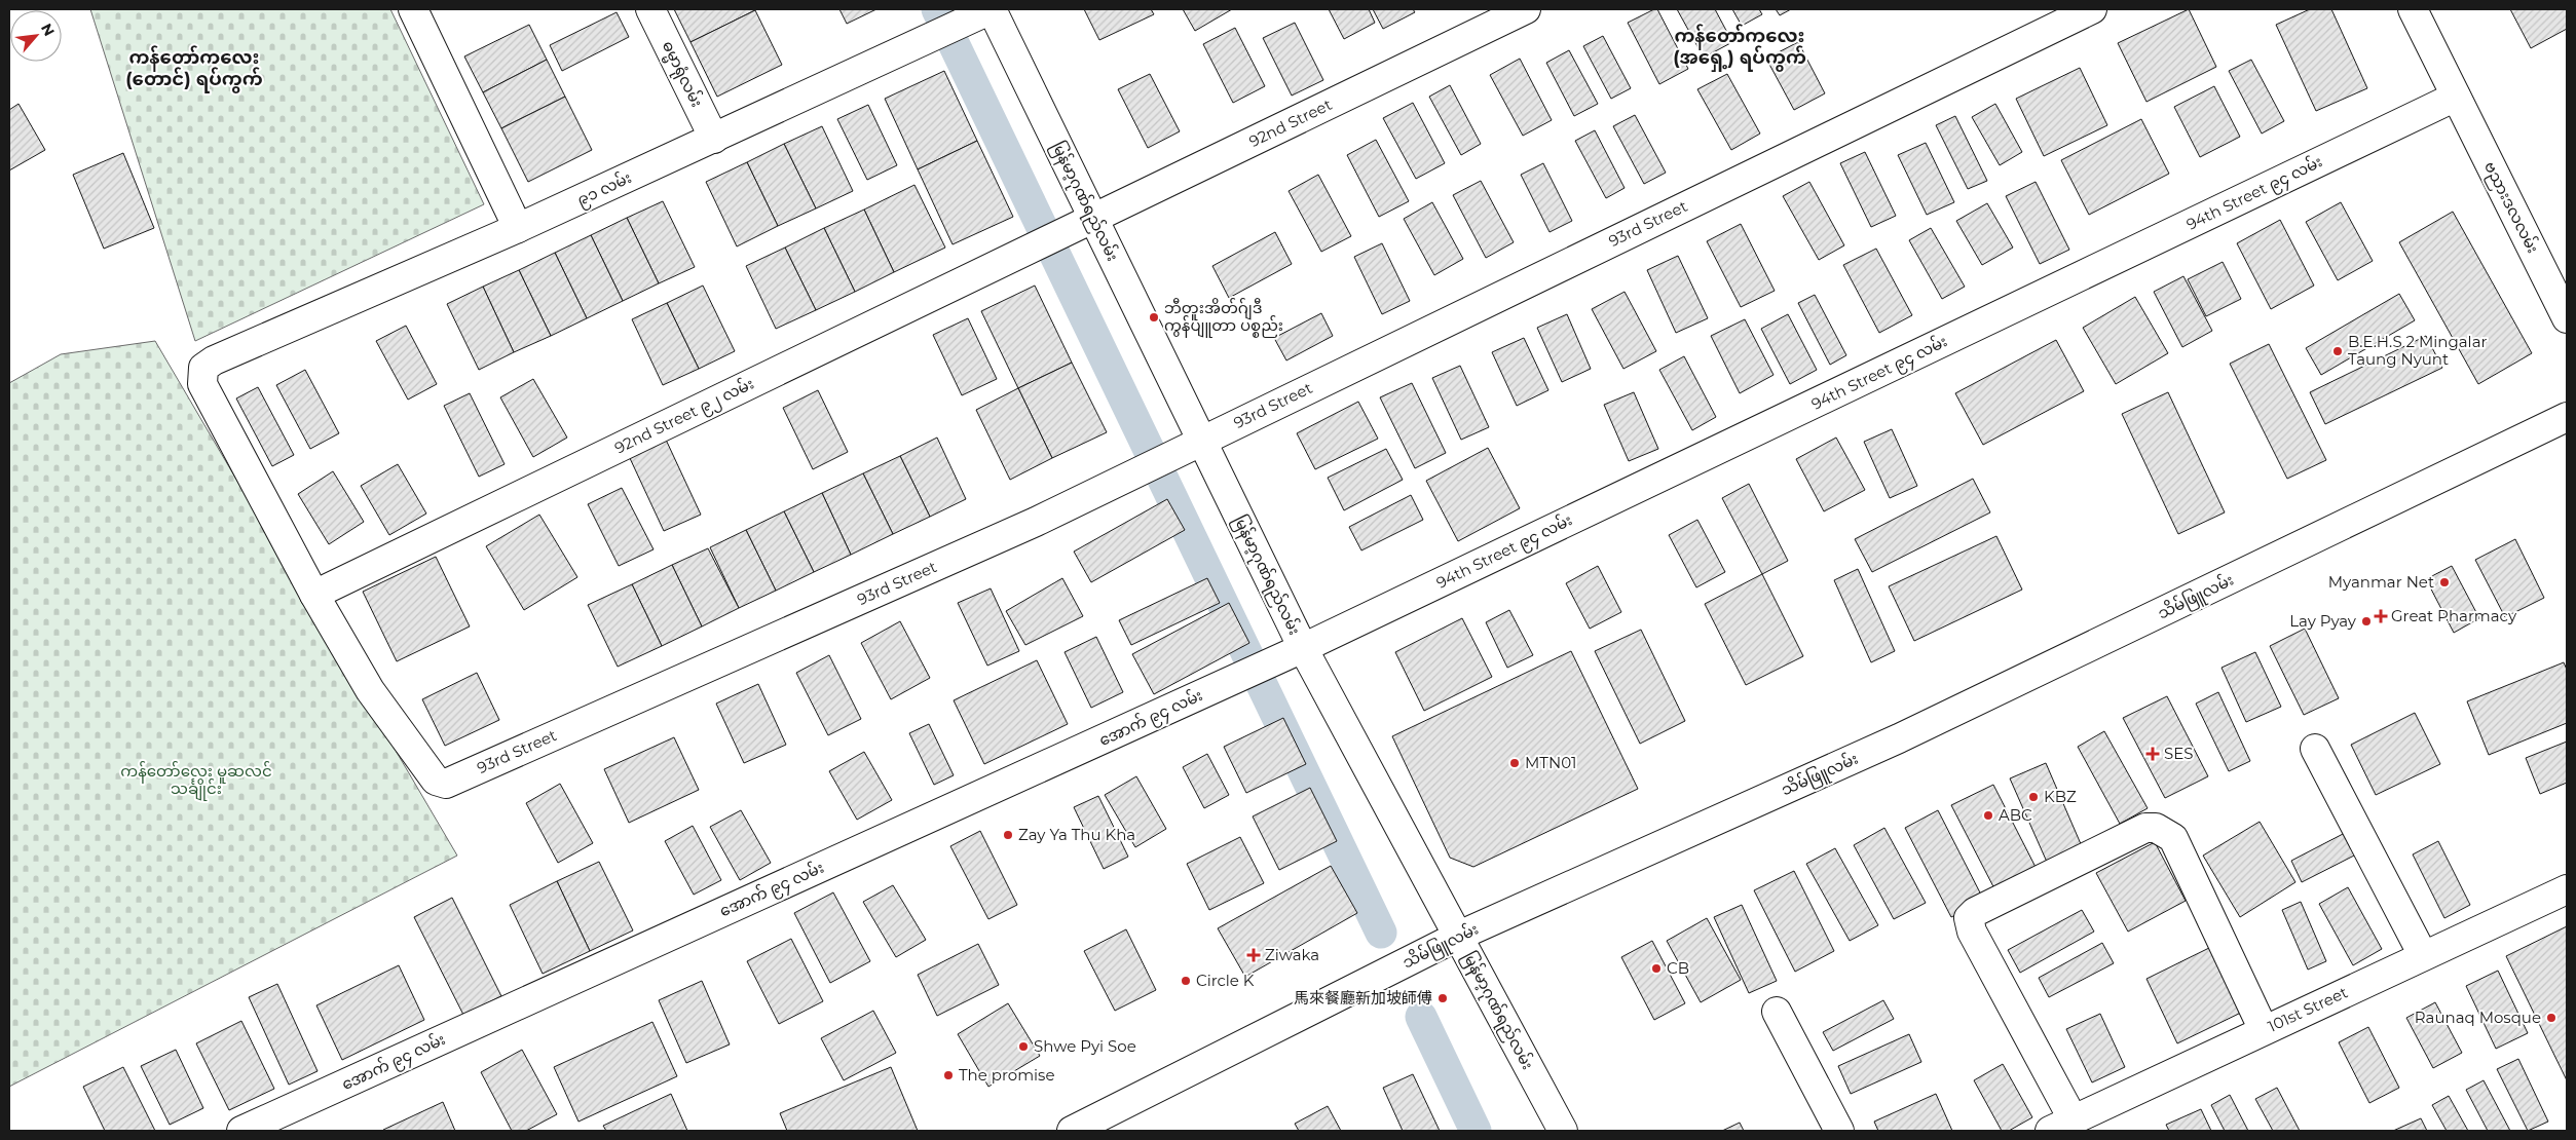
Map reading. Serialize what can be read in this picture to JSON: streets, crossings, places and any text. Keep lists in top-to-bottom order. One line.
{"streets":{"street":["ဓမ္မာရုံလမ်း","92nd Street","၉၁ လမ်း","94th Street ၉၄ လမ်း","မြန်မာ့ဂုဏ်ရည်လမ်း","ဗညားဒလလမ်း","93rd Street","92nd Street ၉၂ လမ်း","သိမ်ဖြူလမ်း","အောက် ၉၄ လမ်း","101st Street"]},"crossings":[["ဓမ္မာရုံလမ်း","၉၁ လမ်း"],["92nd Street","မြန်မာ့ဂုဏ်ရည်လမ်း"],["92nd Street","92nd Street ၉၂ လမ်း"],["၉၁ လမ်း","မြန်မာ့ဂုဏ်ရည်လမ်း"],["၉၁ လမ်း","93rd Street"],["၉၁ လမ်း","92nd Street ၉၂ လမ်း"],["94th Street ၉၄ လမ်း","မြန်မာ့ဂုဏ်ရည်လမ်း"],["94th Street ၉၄ လမ်း","ဗညားဒလလမ်း"],["94th Street ၉၄ လမ်း","အောက် ၉၄ လမ်း"],["မြန်မာ့ဂုဏ်ရည်လမ်း","93rd Street"],["မြန်မာ့ဂုဏ်ရည်လမ်း","သိမ်ဖြူလမ်း"],["မြန်မာ့ဂုဏ်ရည်လမ်း","အောက် ၉၄ လမ်း"],["93rd Street","92nd Street ၉၂ လမ်း"]],"districts":["ကန်တော်ကလေး (အရှေ့) ရပ်ကွက်","ကန်တော်ကလေး (တောင်) ရပ်ကွက်"],"parks":["ကန်တော်လေး မူဆလင် သင်္ချိုင်း"],"places":{"other":["ဘီတူးအိတ်ဂ်ျဒီ ကွန်ပျူတာ ပစ္စည်း","B.E.H.S 2 Mingalar Taung Nyunt","Myanmar Net","Lay Pyay","MTN01","KBZ","ABC","Zay Ya Thu Kha","CB","Circle K","馬來餐廳新加坡師傅","Raunaq Mosque","Shwe Pyi Soe","The promise"],"health":["Great Pharmacy","SES","Ziwaka"]},"north":"top right"}
